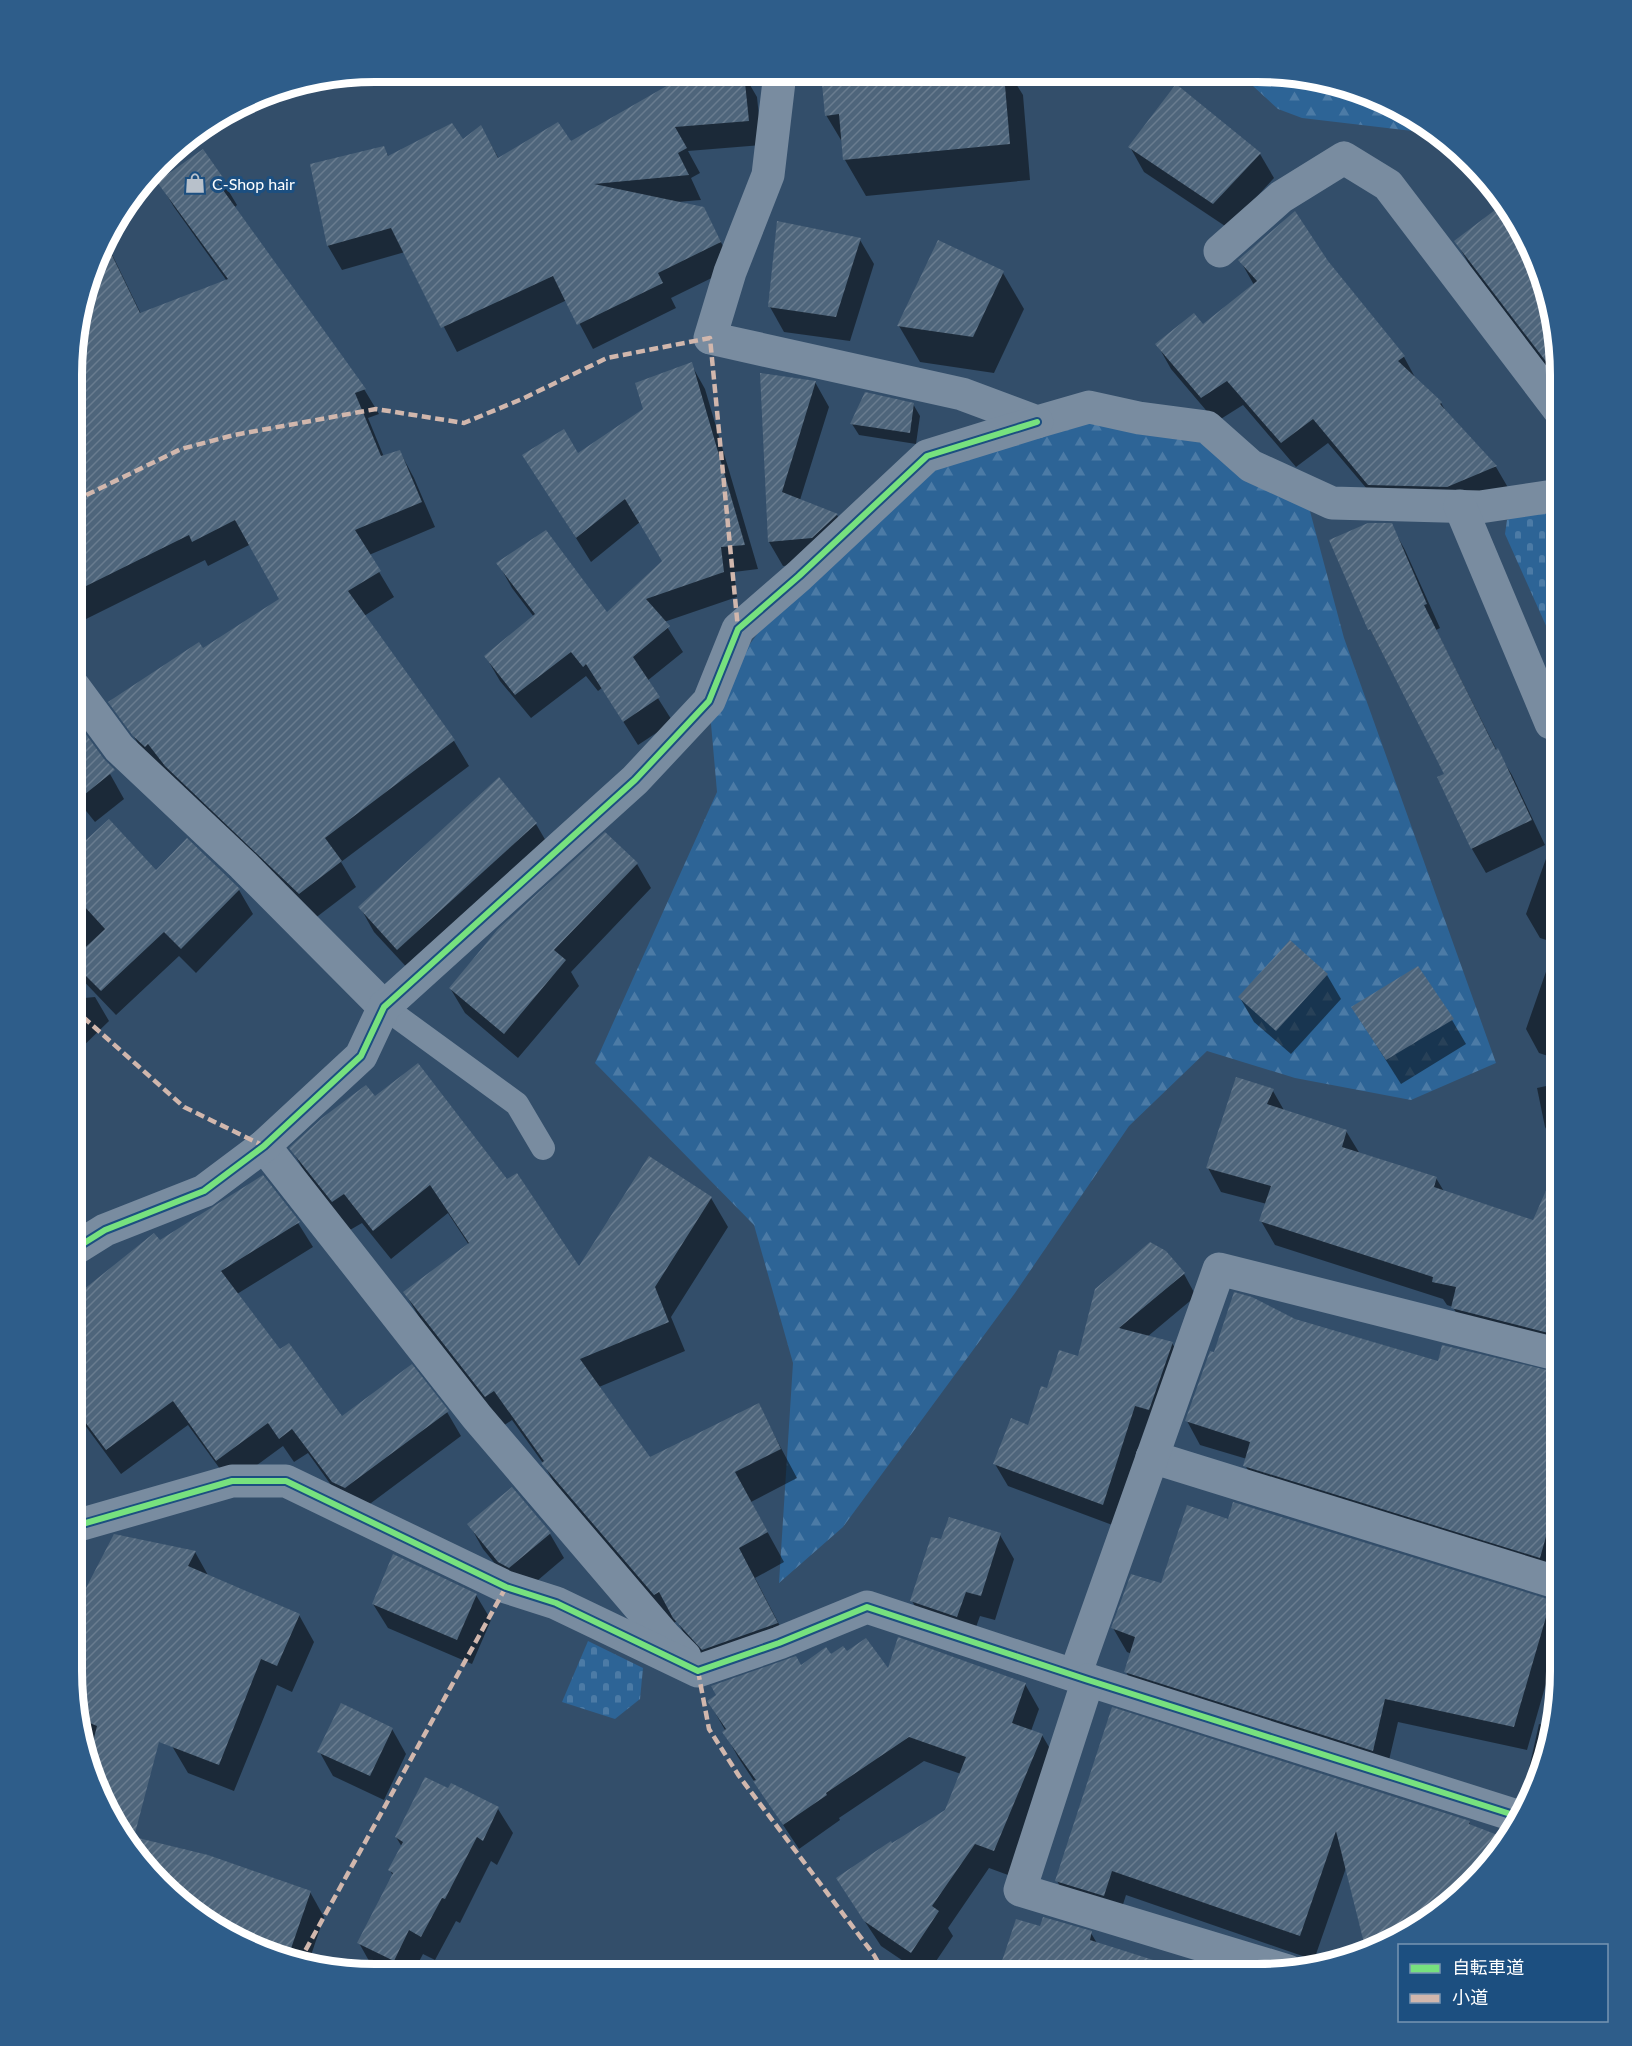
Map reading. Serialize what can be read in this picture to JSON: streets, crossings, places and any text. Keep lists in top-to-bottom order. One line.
{"places":{"shop":["C-Shop hair"]},"legend":["自転車道","小道"]}
